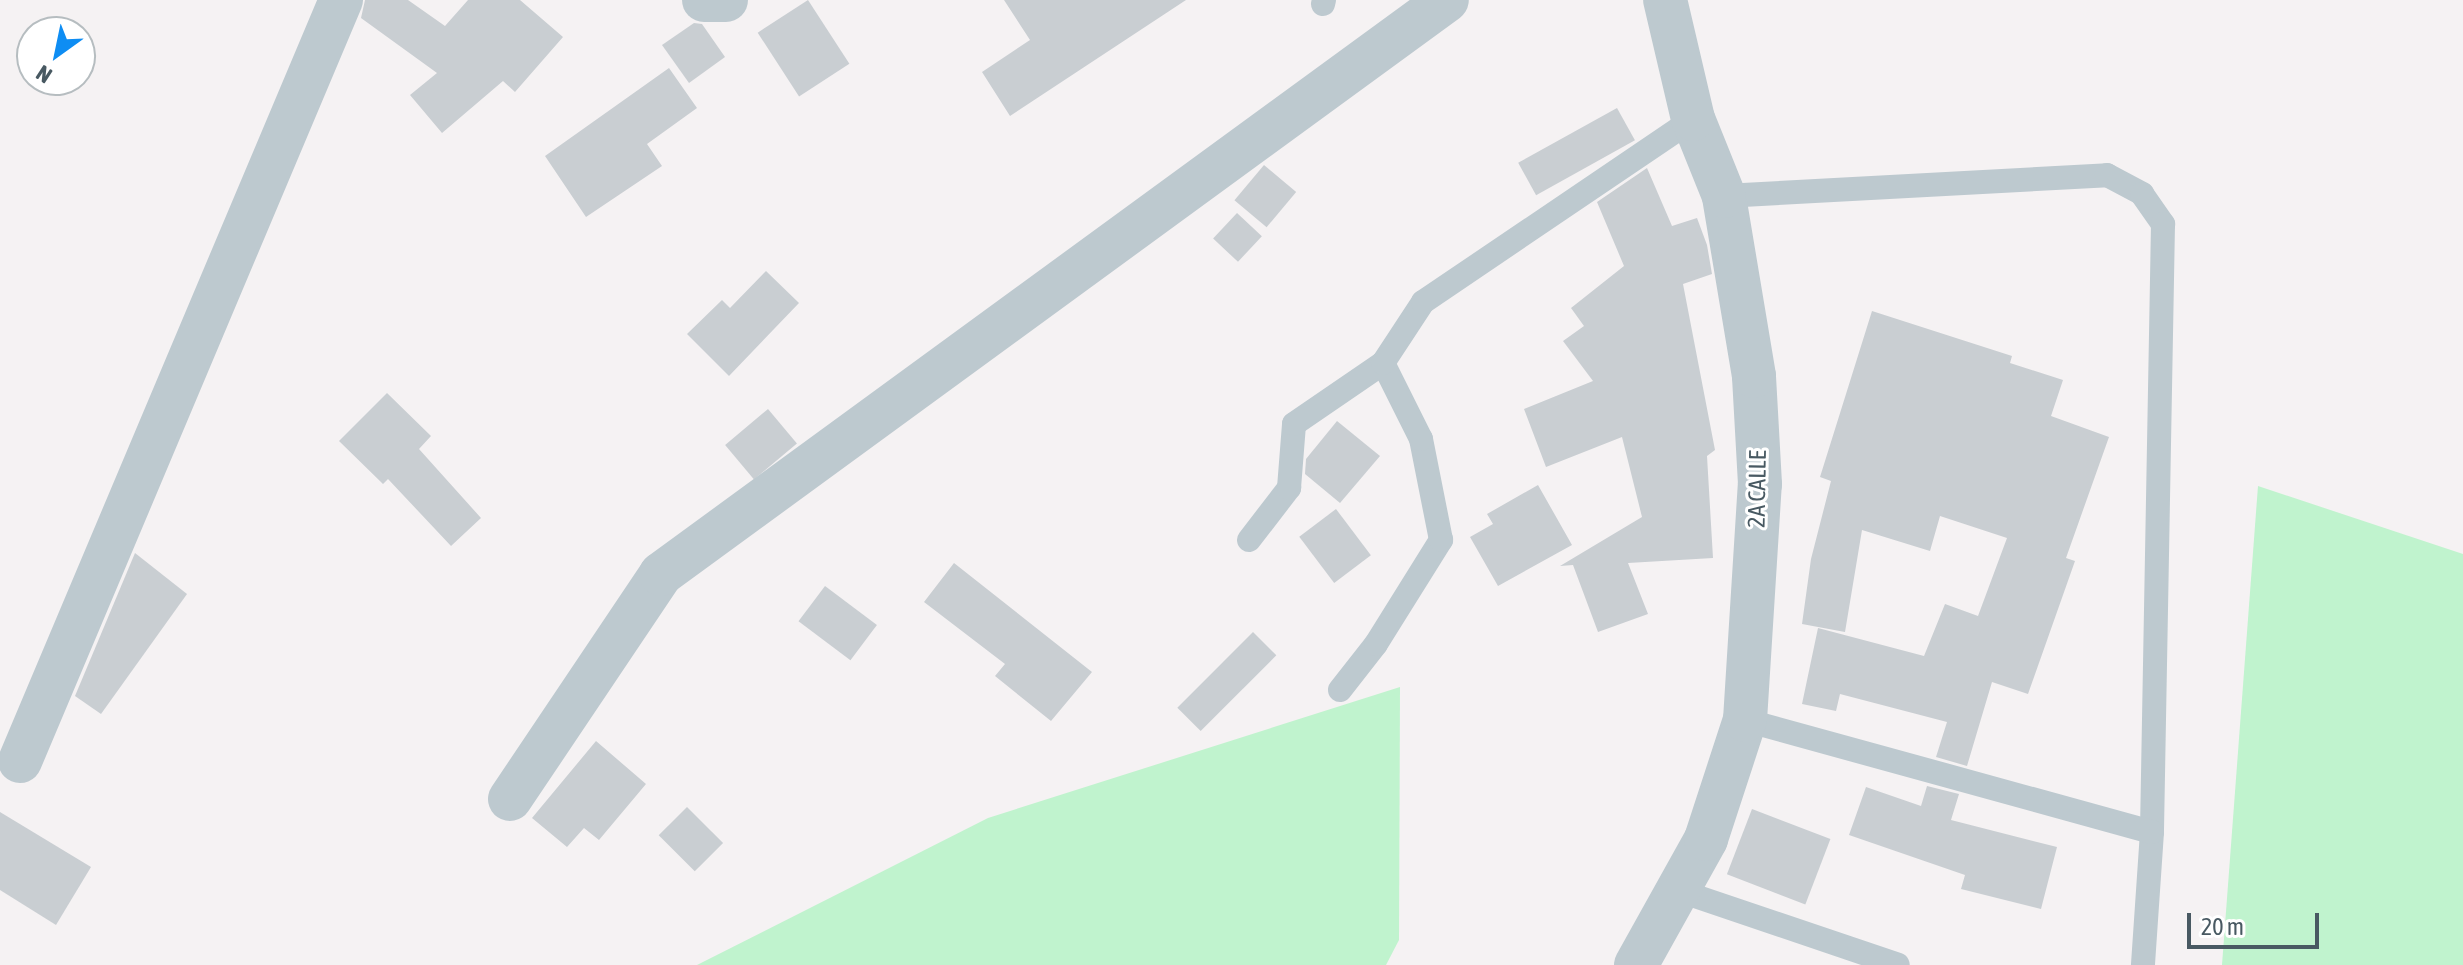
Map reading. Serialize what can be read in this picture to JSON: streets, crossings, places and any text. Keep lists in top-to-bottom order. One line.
{"streets":{"street":["2A CALLE"]},"scale_bar":"20 m","north":"bottom left"}
